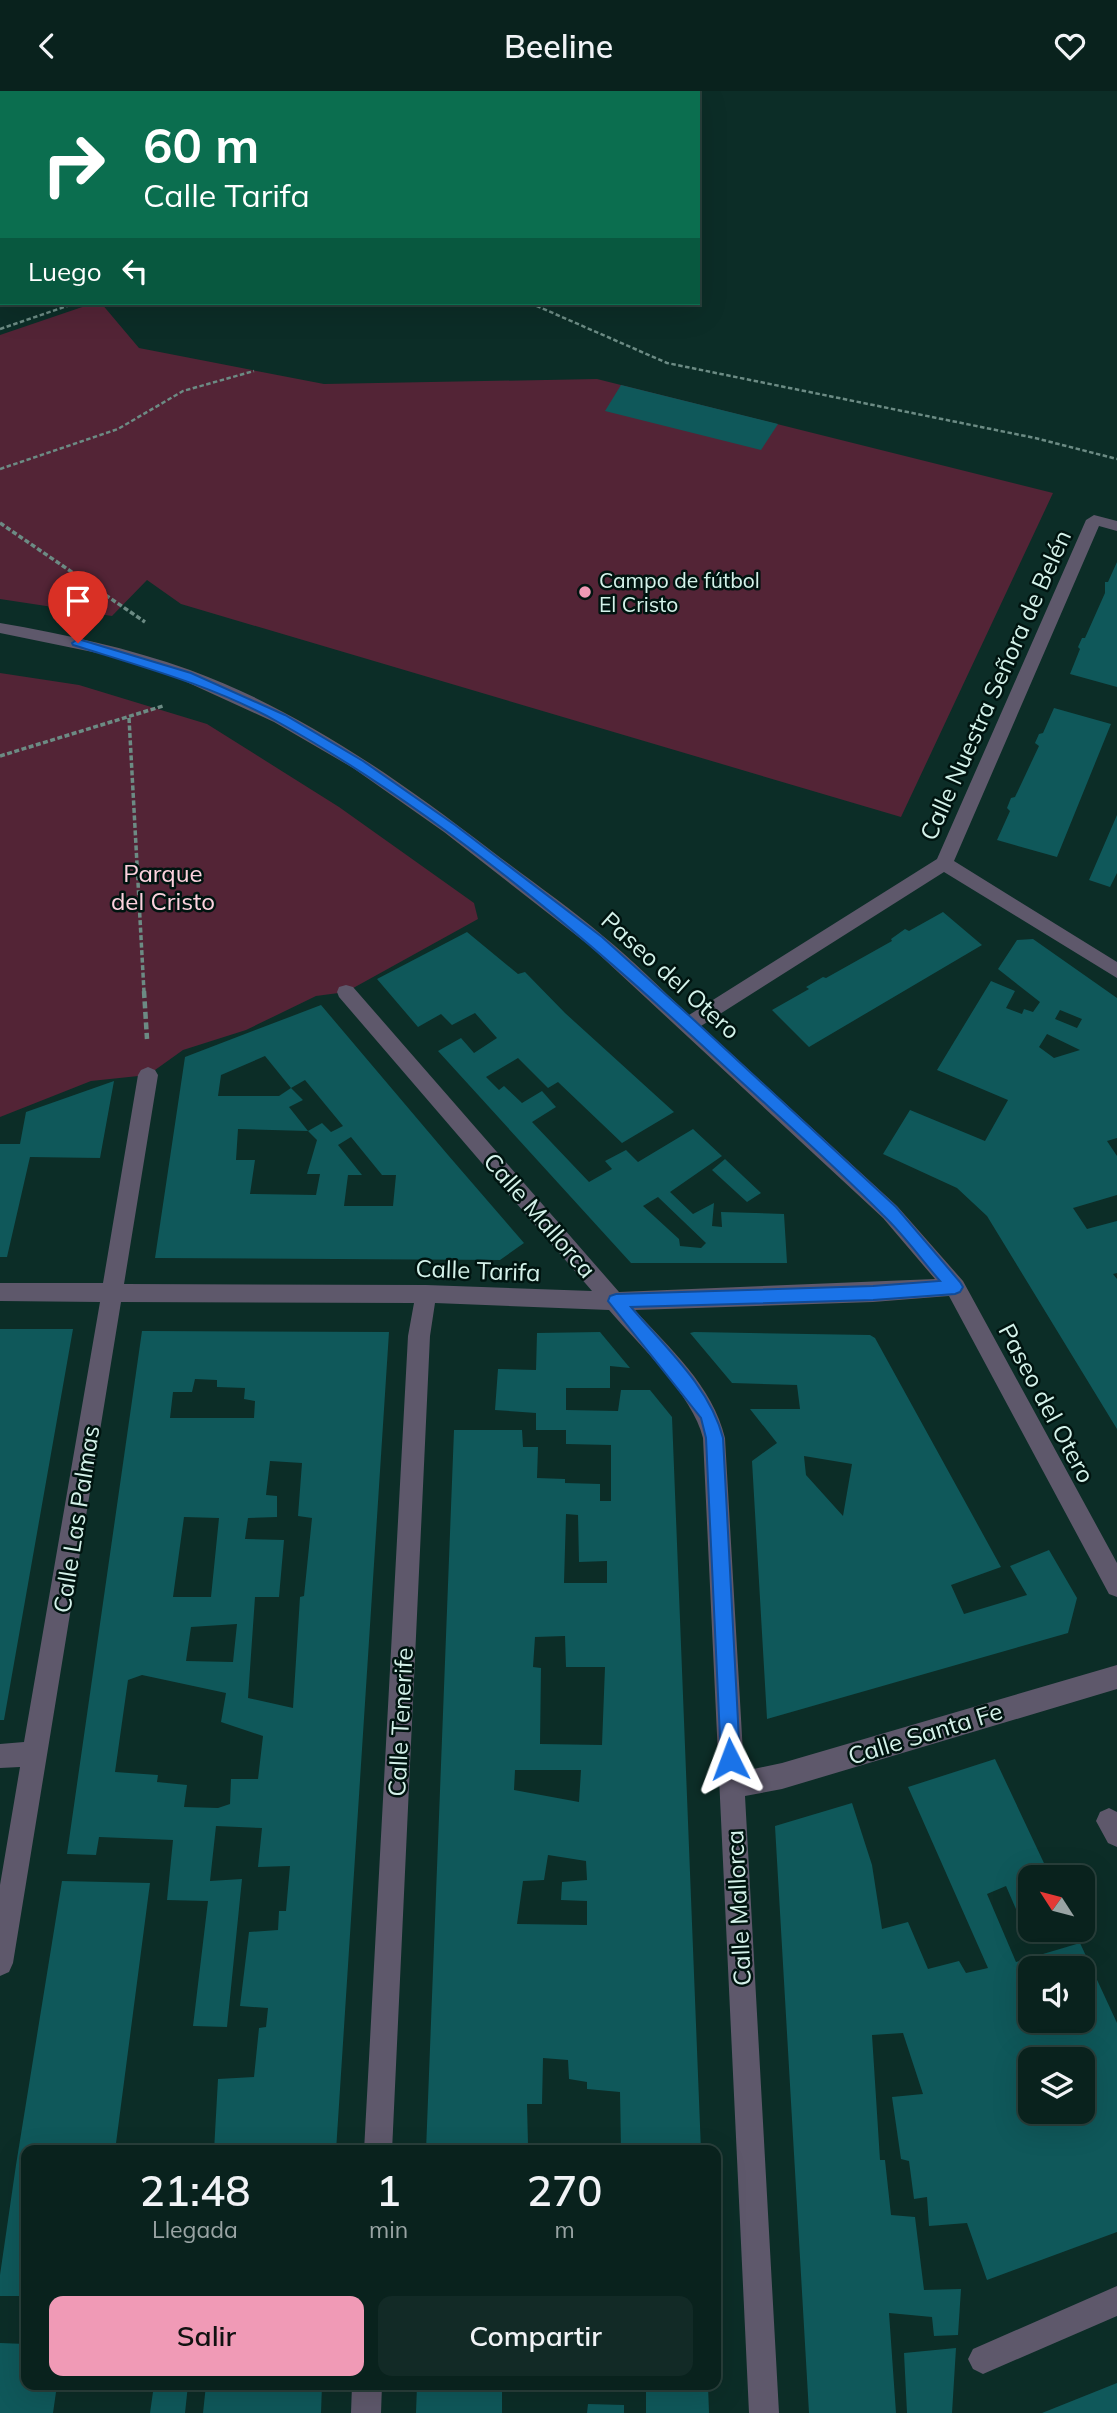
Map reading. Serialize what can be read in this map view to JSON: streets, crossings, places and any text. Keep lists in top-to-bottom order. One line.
{"streets":{"street":["Calle Nuestra Señora de Belén","Paseo del Otero","Calle Mallorca","Calle Tarifa","Calle Las Palmas","Calle Tenerife","Calle Santa Fe"]},"crossings":[["Calle Nuestra Señora de Belén","Paseo del Otero"],["Paseo del Otero","Calle Tarifa"],["Calle Mallorca","Calle Tarifa"],["Calle Mallorca","Calle Santa Fe"],["Calle Tarifa","Calle Las Palmas"],["Calle Tarifa","Calle Tenerife"]],"parks":["Parque del Cristo"],"places":["Campo de fútbol El Cristo"],"north":"top left","page":{"header":"Beeline","turn":["60 m","Calle Tarifa"],"then":"Luego","eta":["21:48","Llegada","1","min","270","m"],"buttons":["Salir","Compartir"]}}
